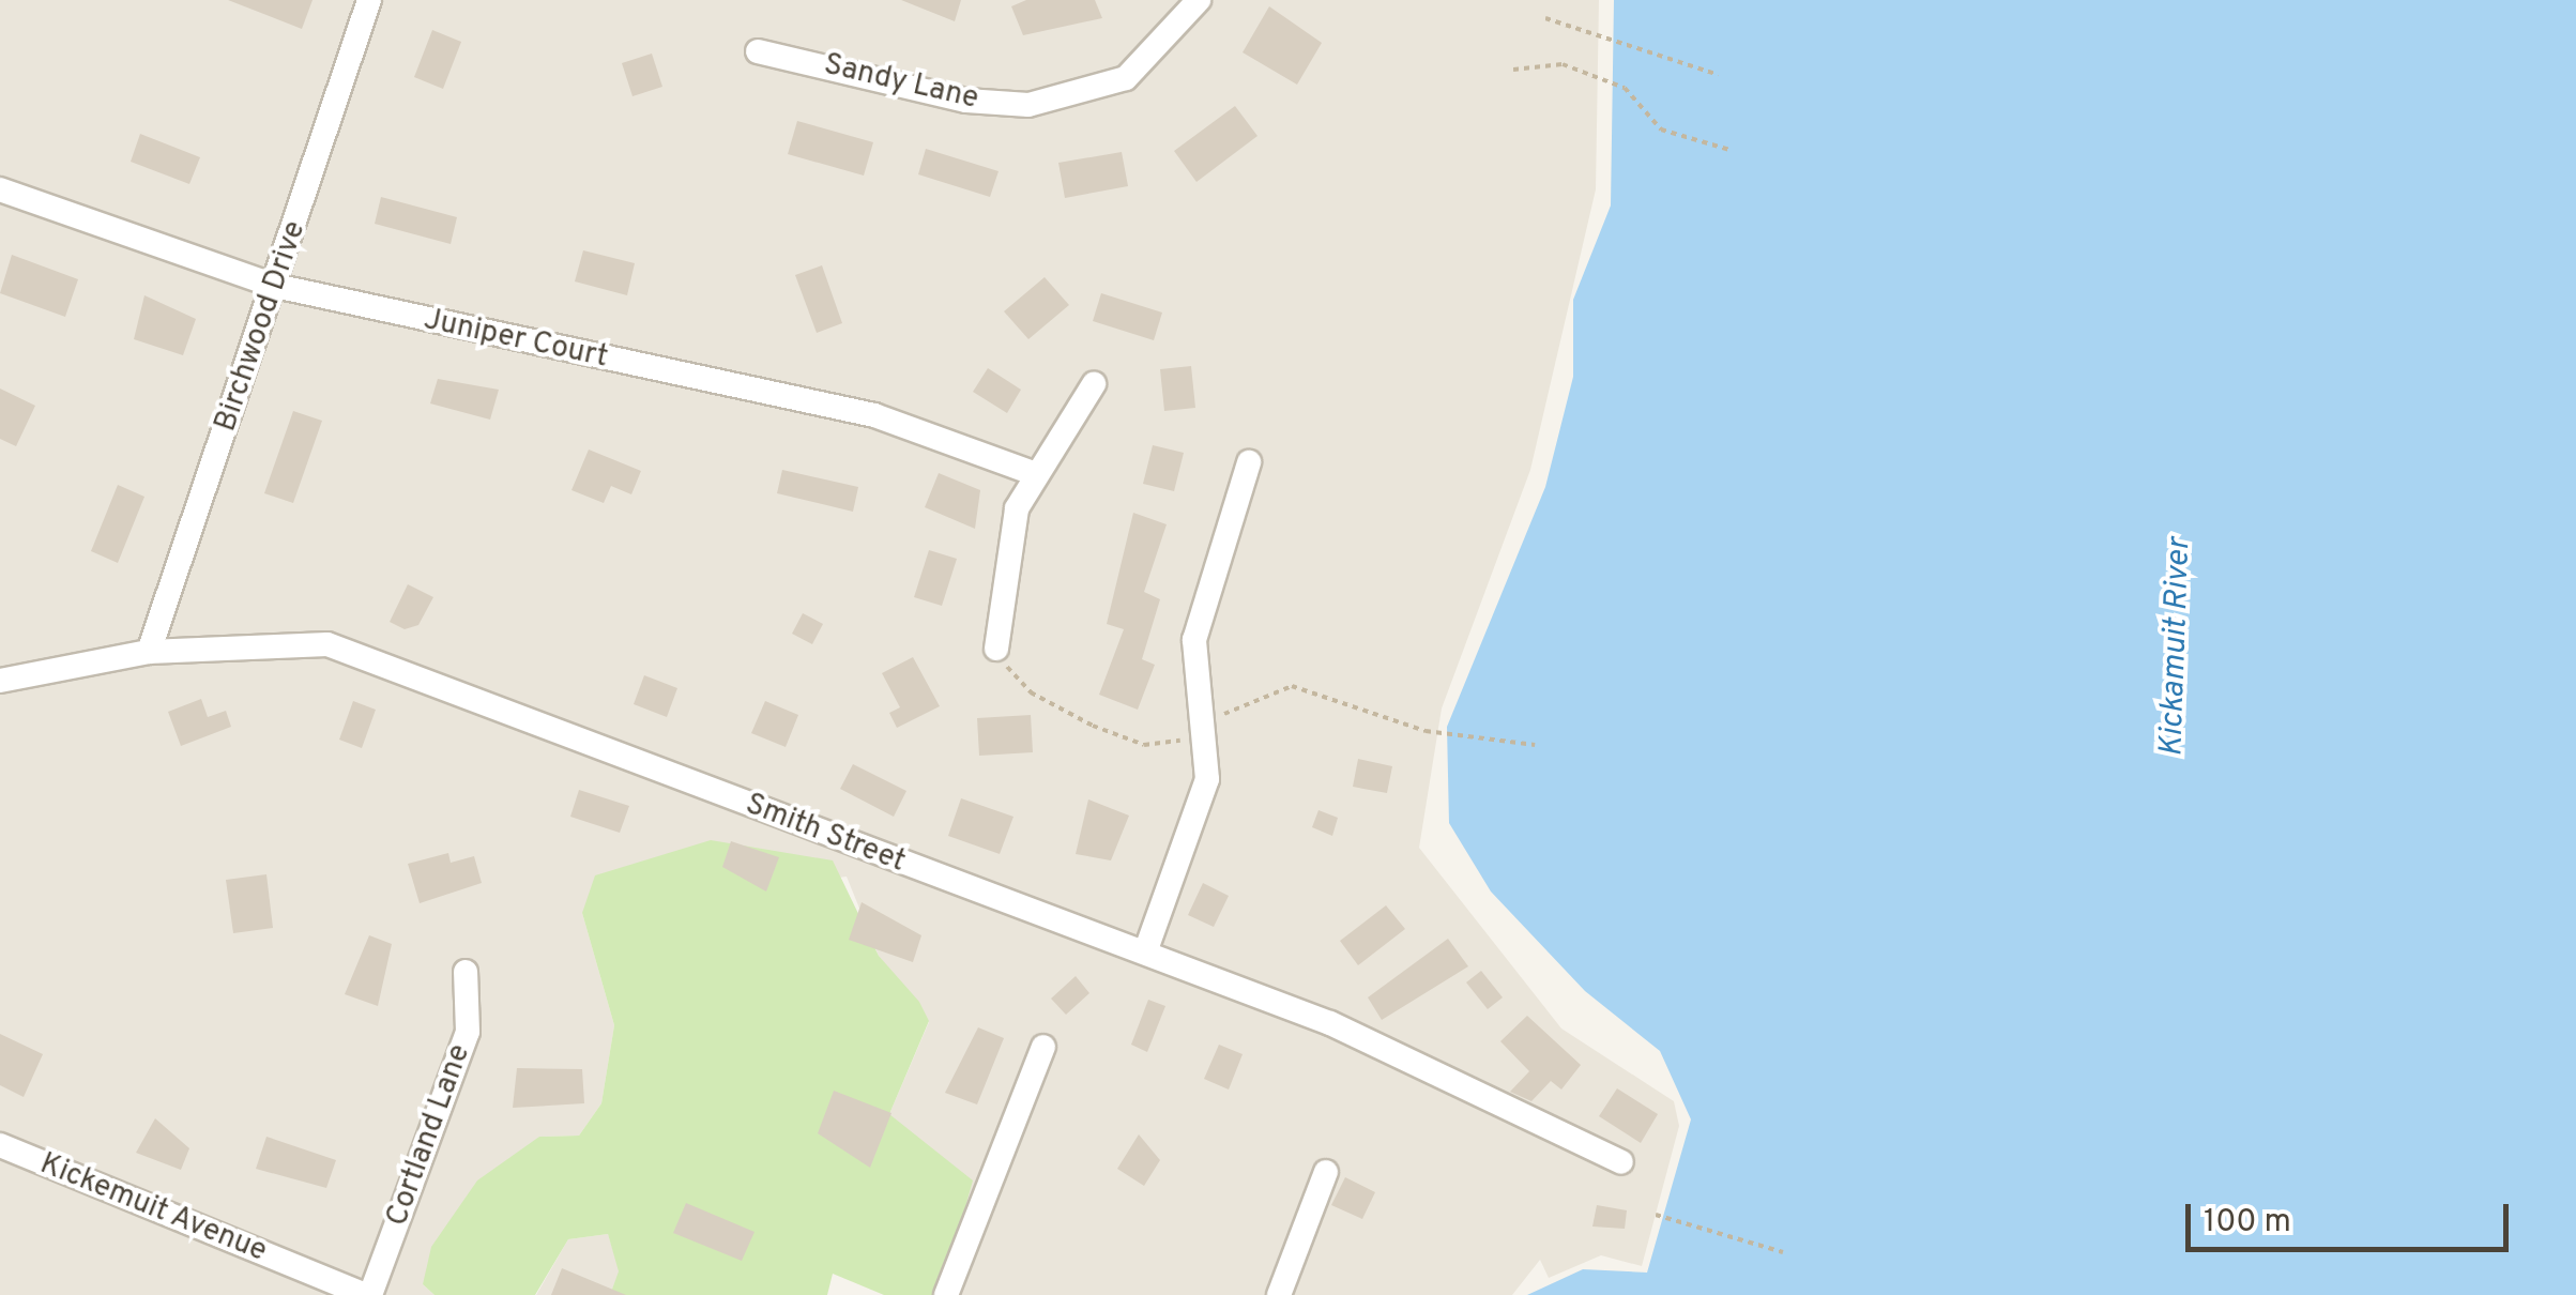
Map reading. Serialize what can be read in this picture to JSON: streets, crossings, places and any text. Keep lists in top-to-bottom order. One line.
{"streets":{"street":["Sandy Lane","Birchwood Drive","Juniper Court","Smith Street","Cortland Lane","Kickemuit Avenue"]},"crossings":[["Birchwood Drive","Juniper Court"],["Birchwood Drive","Smith Street"],["Cortland Lane","Kickemuit Avenue"]],"water":["Kickamuit River"],"scale_bar":"100 m"}
